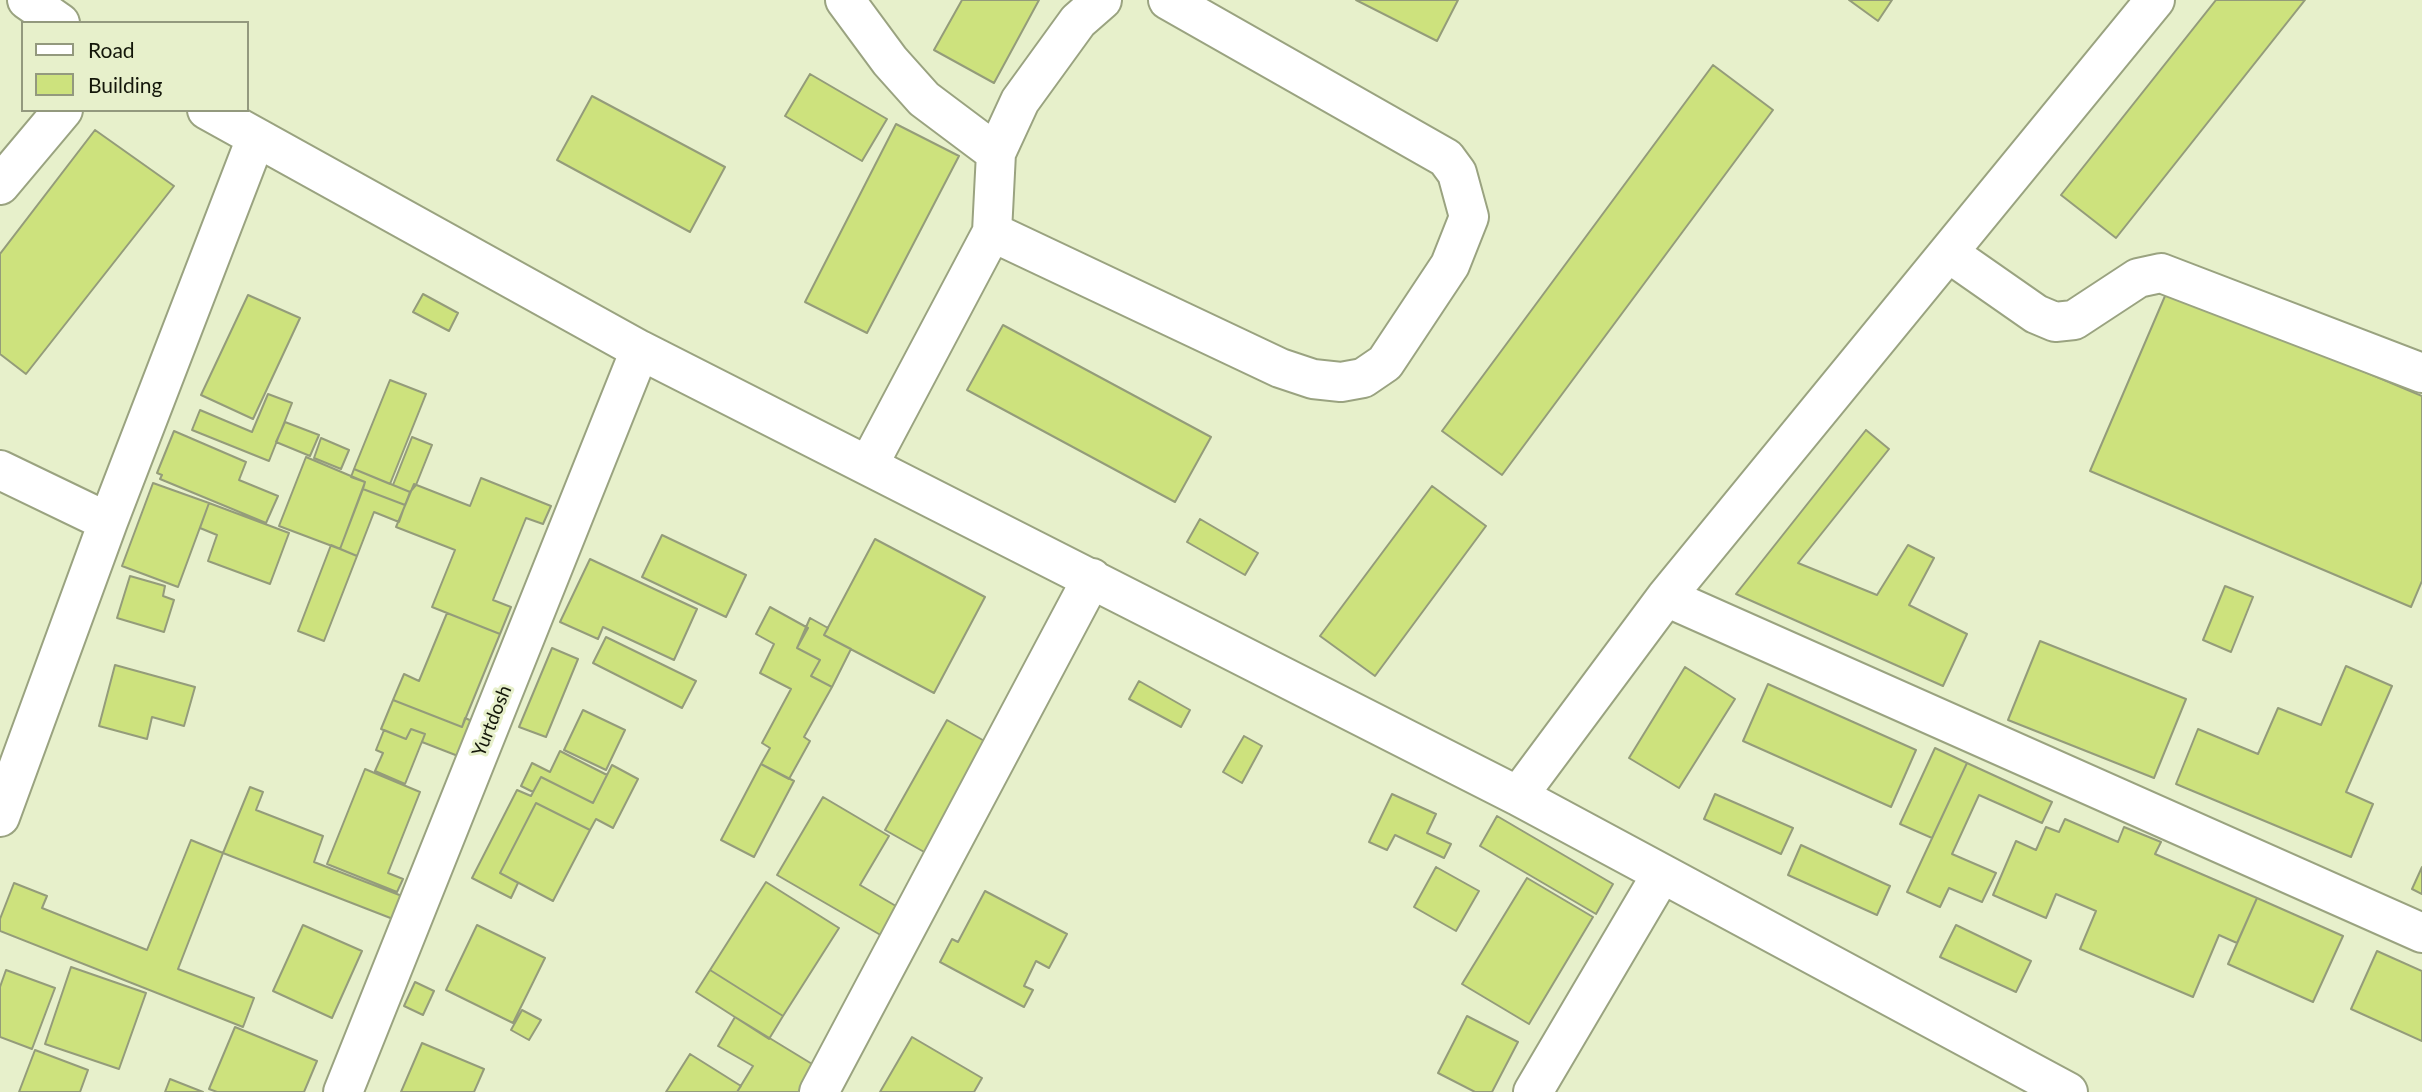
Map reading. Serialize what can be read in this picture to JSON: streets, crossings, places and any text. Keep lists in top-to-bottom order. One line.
{"streets":{"street":["Yurtdosh"]},"legend":["Road","Building"]}
